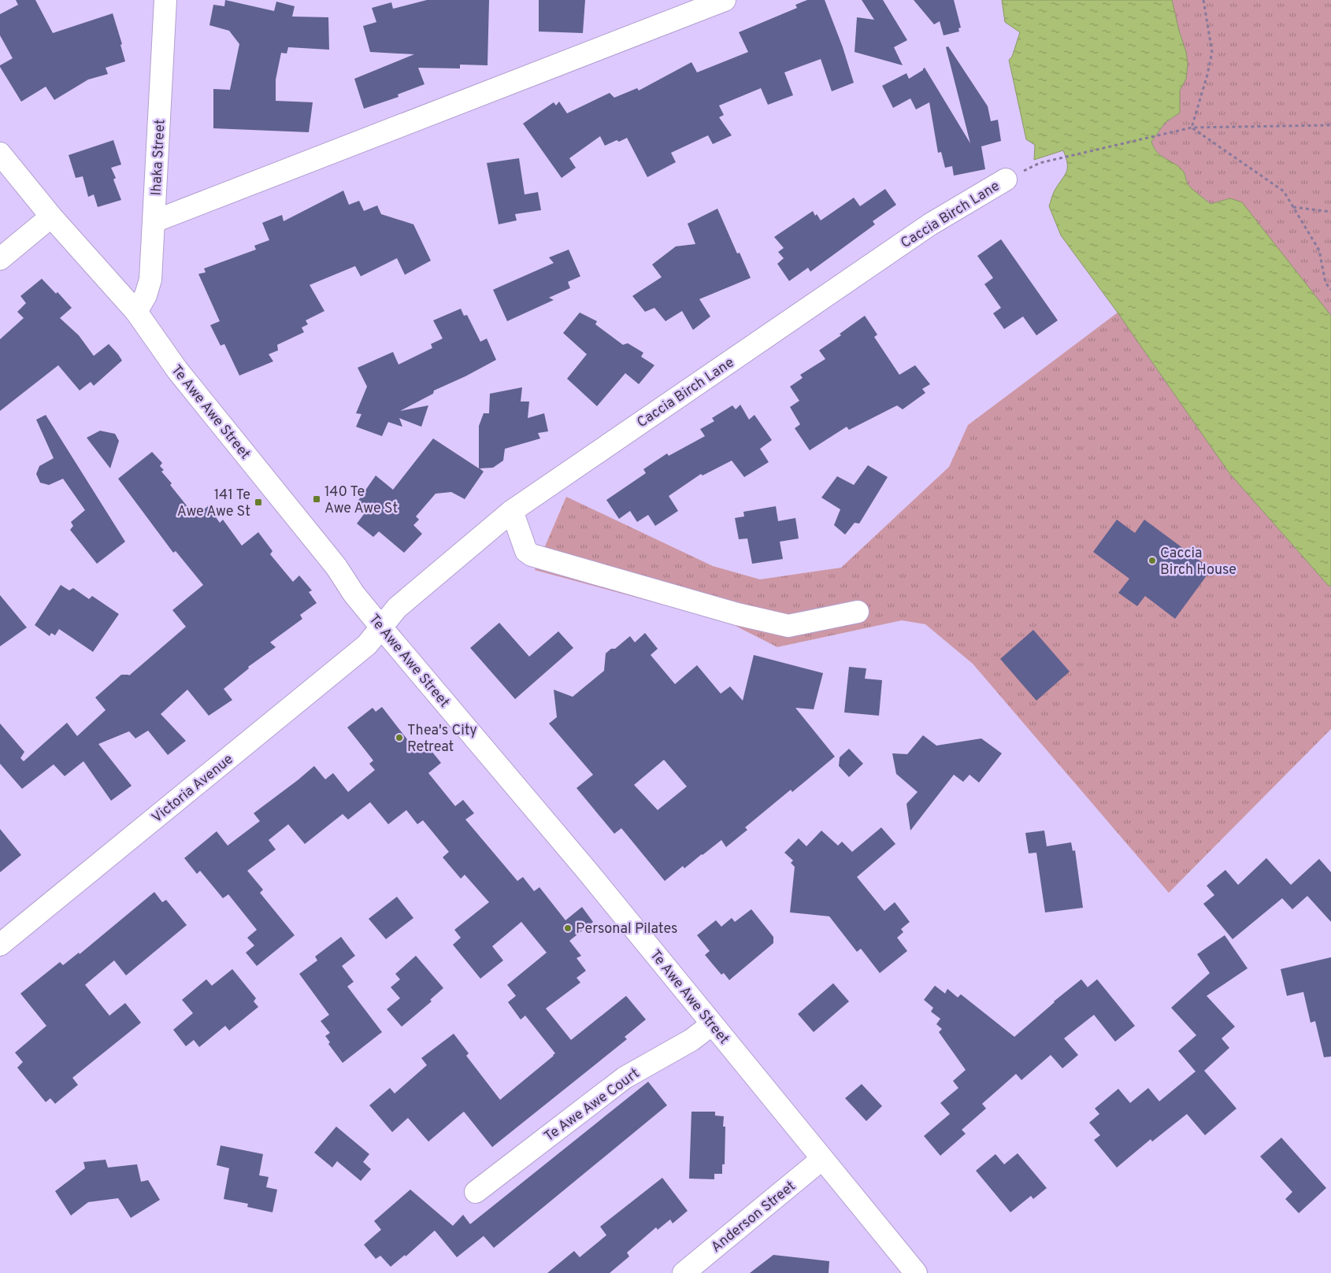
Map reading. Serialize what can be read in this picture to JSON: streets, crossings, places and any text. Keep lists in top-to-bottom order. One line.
{"streets":{"street":["Ihaka Street","Caccia Birch Lane","Te Awe Awe Street","Victoria Avenue","Te Awe Awe Court","Anderson Street"]},"crossings":[["Ihaka Street","Te Awe Awe Street"],["Caccia Birch Lane","Te Awe Awe Street"],["Caccia Birch Lane","Victoria Avenue"],["Te Awe Awe Street","Victoria Avenue"],["Te Awe Awe Street","Te Awe Awe Court"],["Te Awe Awe Street","Anderson Street"]],"places":{"transit":["140 Te Awe Awe St","141 Te Awe Awe St"],"other":["Caccia Birch House","Thea's City Retreat","Personal Pilates"]}}
